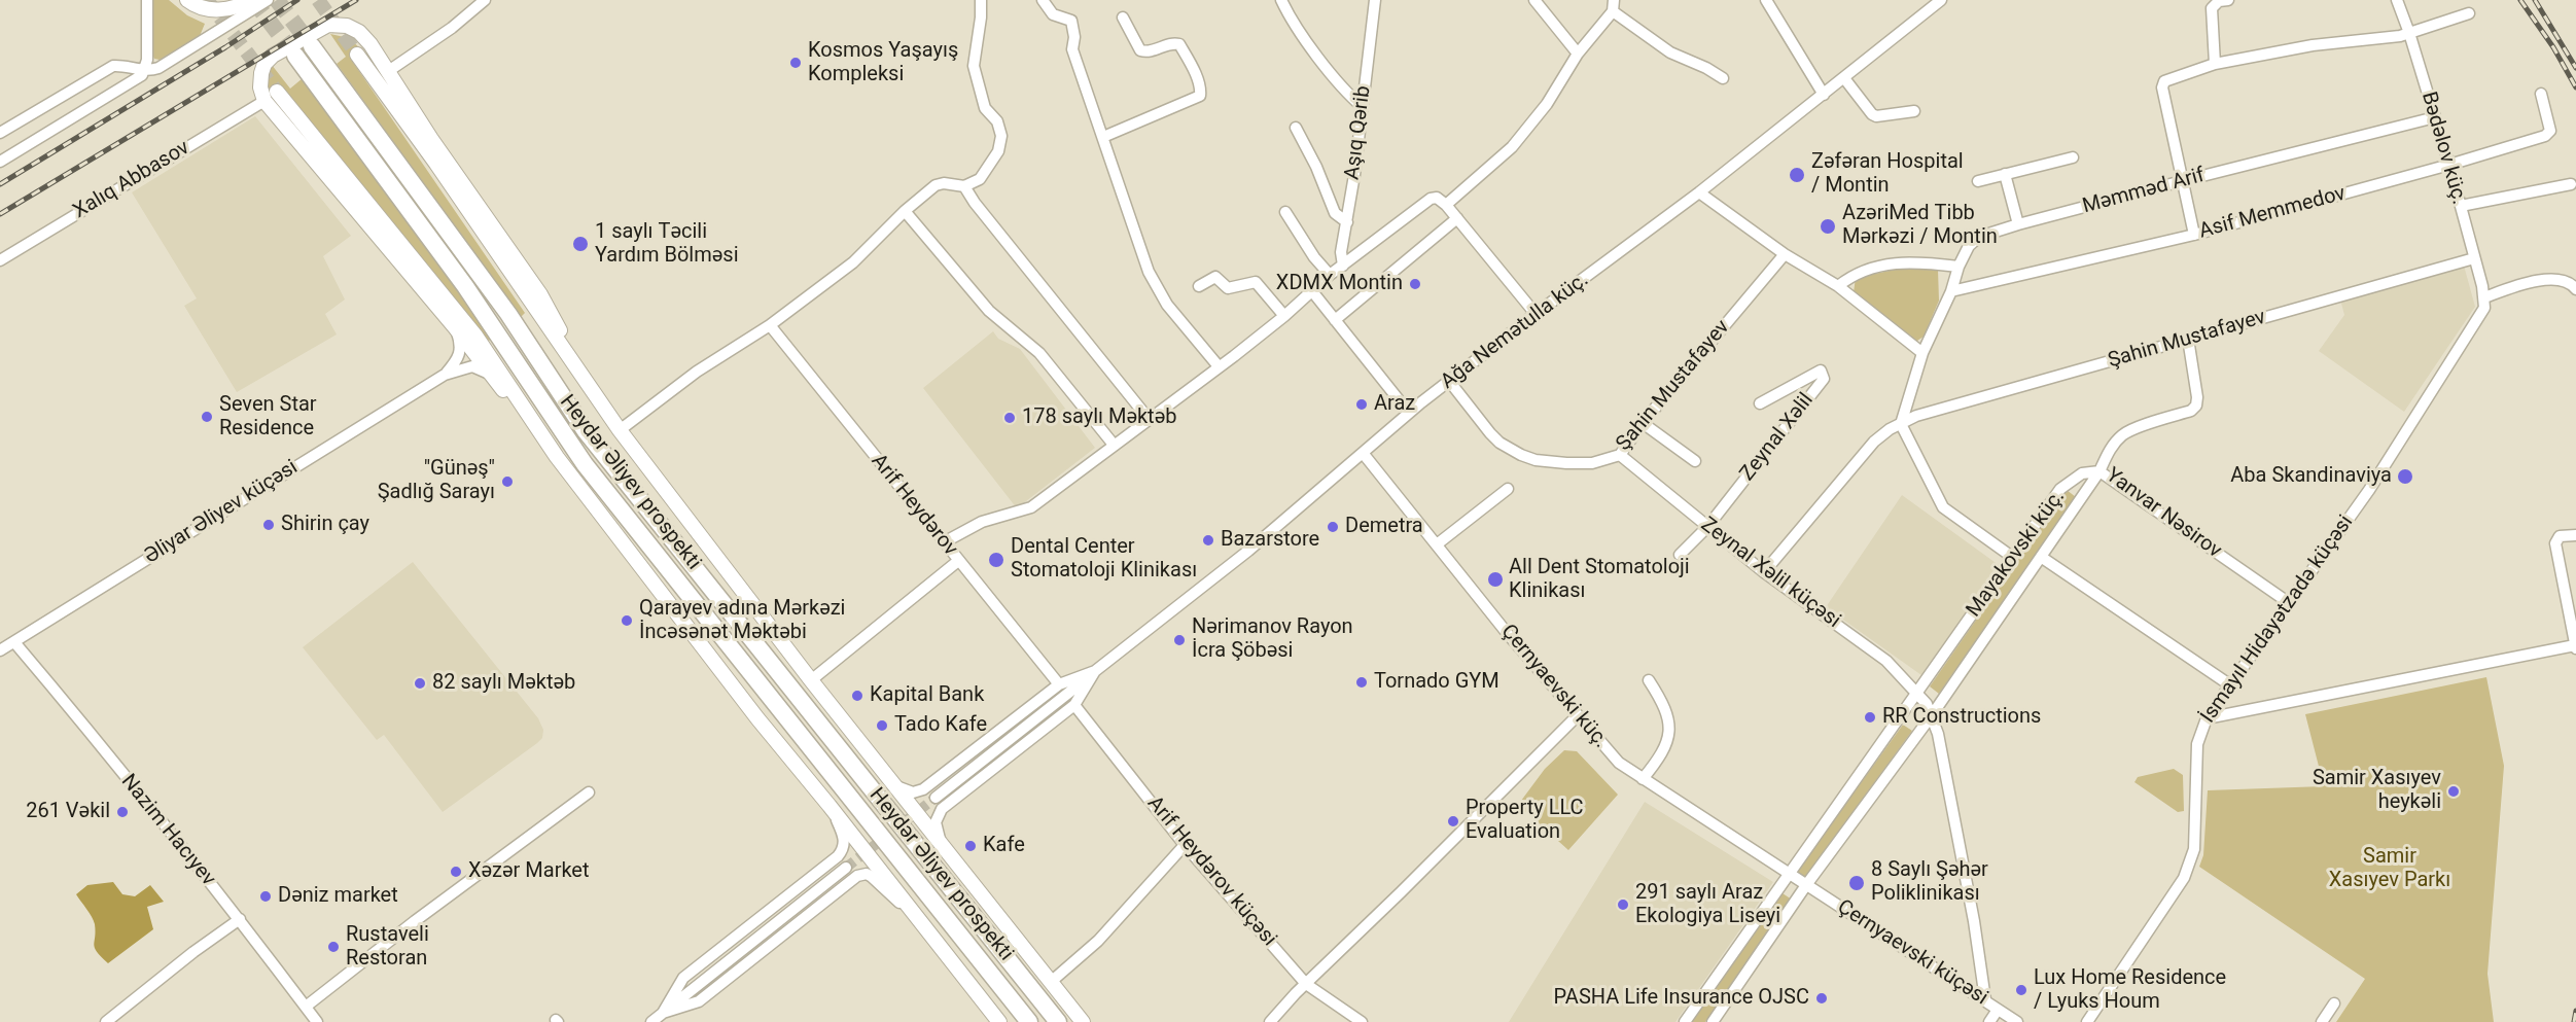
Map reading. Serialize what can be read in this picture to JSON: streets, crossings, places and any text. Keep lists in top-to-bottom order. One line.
{"streets":{"highway":["Heydər Əliyev prospekti"],"street":["Aşıq Qərib","Bədəlov küç.","Xalıq Abbasov","Məmməd Arif","Asif Memmedov","Ağa Nemətulla küç.","Şahin Mustafayev","Zeynal Xəlil","Arif Heydərov","Əliyar Əliyev küçəsi","Yanvar Nəsirov","Mayakovski küç.","Zeynal Xəlil küçəsi","İsmayıl Hidayətzadə küçəsi","Çernyaevski küç.","Nazim Hacıyev","Arif Heydərov küçəsi","Çernyaevski küçəsi"]},"crossings":[["Bədəlov küç.","Məmməd Arif"],["Bədəlov küç.","Asif Memmedov"],["Bədəlov küç.","Şahin Mustafayev"],["Bədəlov küç.","İsmayıl Hidayətzadə küçəsi"],["Məmməd Arif","Asif Memmedov"],["Ağa Nemətulla küç.","Şahin Mustafayev"],["Ağa Nemətulla küç.","Arif Heydərov"],["Ağa Nemətulla küç.","Çernyaevski küç."],["Ağa Nemətulla küç.","Arif Heydərov küçəsi"],["Şahin Mustafayev","Yanvar Nəsirov"],["Şahin Mustafayev","Zeynal Xəlil küçəsi"],["Zeynal Xəlil","Zeynal Xəlil küçəsi"],["Əliyar Əliyev küçəsi","Nazim Hacıyev"],["Yanvar Nəsirov","Mayakovski küç."],["Yanvar Nəsirov","İsmayıl Hidayətzadə küçəsi"],["Mayakovski küç.","Zeynal Xəlil küçəsi"],["Mayakovski küç.","Çernyaevski küç."],["Mayakovski küç.","Çernyaevski küçəsi"],["Zeynal Xəlil küçəsi","Çernyaevski küçəsi"],["Çernyaevski küç.","Çernyaevski küçəsi"]],"parks":["Samir Xasıyev Parkı"],"places":["Kosmos Yaşayış Kompleksi","Zəfəran Hospital / Montin","AzəriMed Tibb Mərkəzi / Montin","1 saylı Təcili Yardım Bölməsi","XDMX Montin","Araz","Seven Star Residence","178 saylı Məktəb","Aba Skandinaviya","\"Günəş\" Şadlığ Sarayı","Shirin çay","Demetra","Bazarstore","Dental Center Stomatoloji Klinikası","All Dent Stomatoloji Klinikası","Qarayev adına Mərkəzi İncəsənət Məktəbi","Nərimanov Rayon İcra Şöbəsi","Tornado GYM","82 saylı Məktəb","Kapital Bank","RR Constructions","Tado Kafe","Samir Xasıyev heykəli","261 Vəkil","Property LLC Evaluation","Kafe","Xəzər Market","8 Saylı Şəhər Poliklinikası","Dəniz market","291 saylı Araz Ekologiya Liseyi","Rustaveli Restoran","Lux Home Residence / Lyuks Houm","PASHA Life Insurance OJSC"]}
